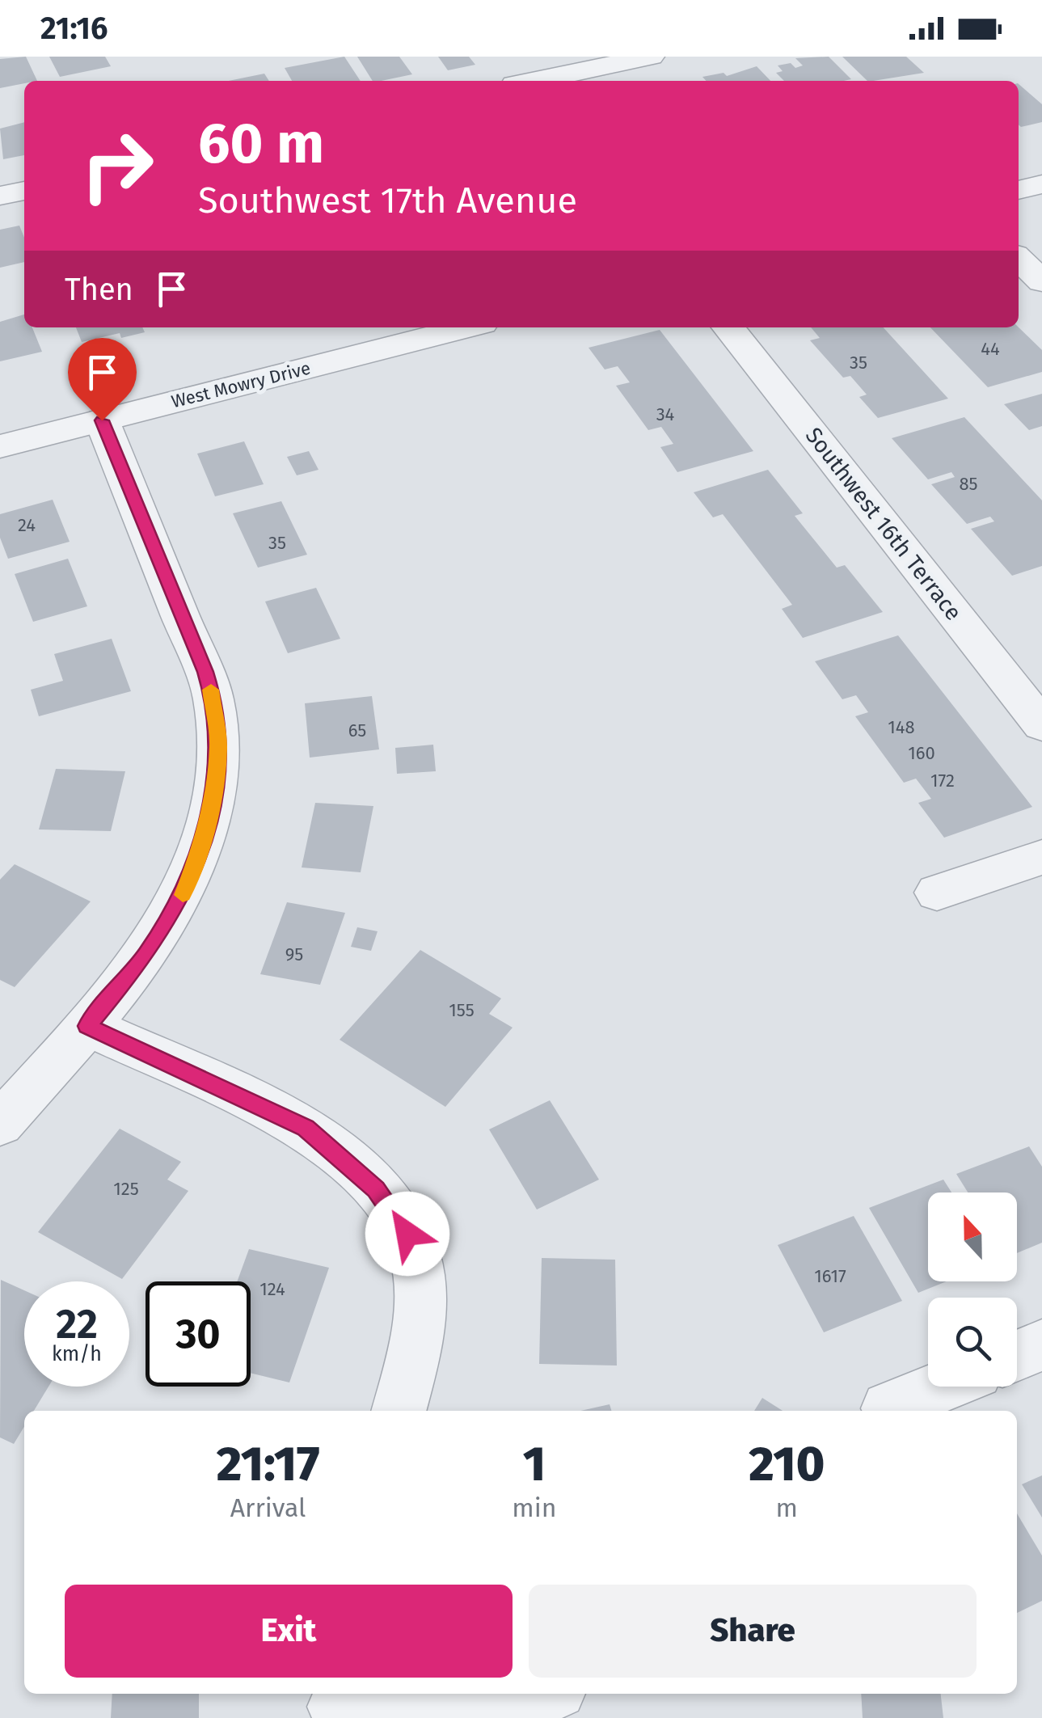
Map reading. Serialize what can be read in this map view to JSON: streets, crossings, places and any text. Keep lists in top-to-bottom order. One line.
{"streets":{"street":["West Mowry Drive","Southwest 16th Terrace"]},"house_numbers":["44","35","34","85","24","35","148","65","160","172","95","155","125","1617","124"],"north":"top","page":{"status":"21:16","turn":["60 m","Southwest 17th Avenue"],"then":"Then","speed":"22 km/h","limit":"30","eta":["21:17","Arrival","1","min","210","m"],"buttons":["Exit","Share"]}}
